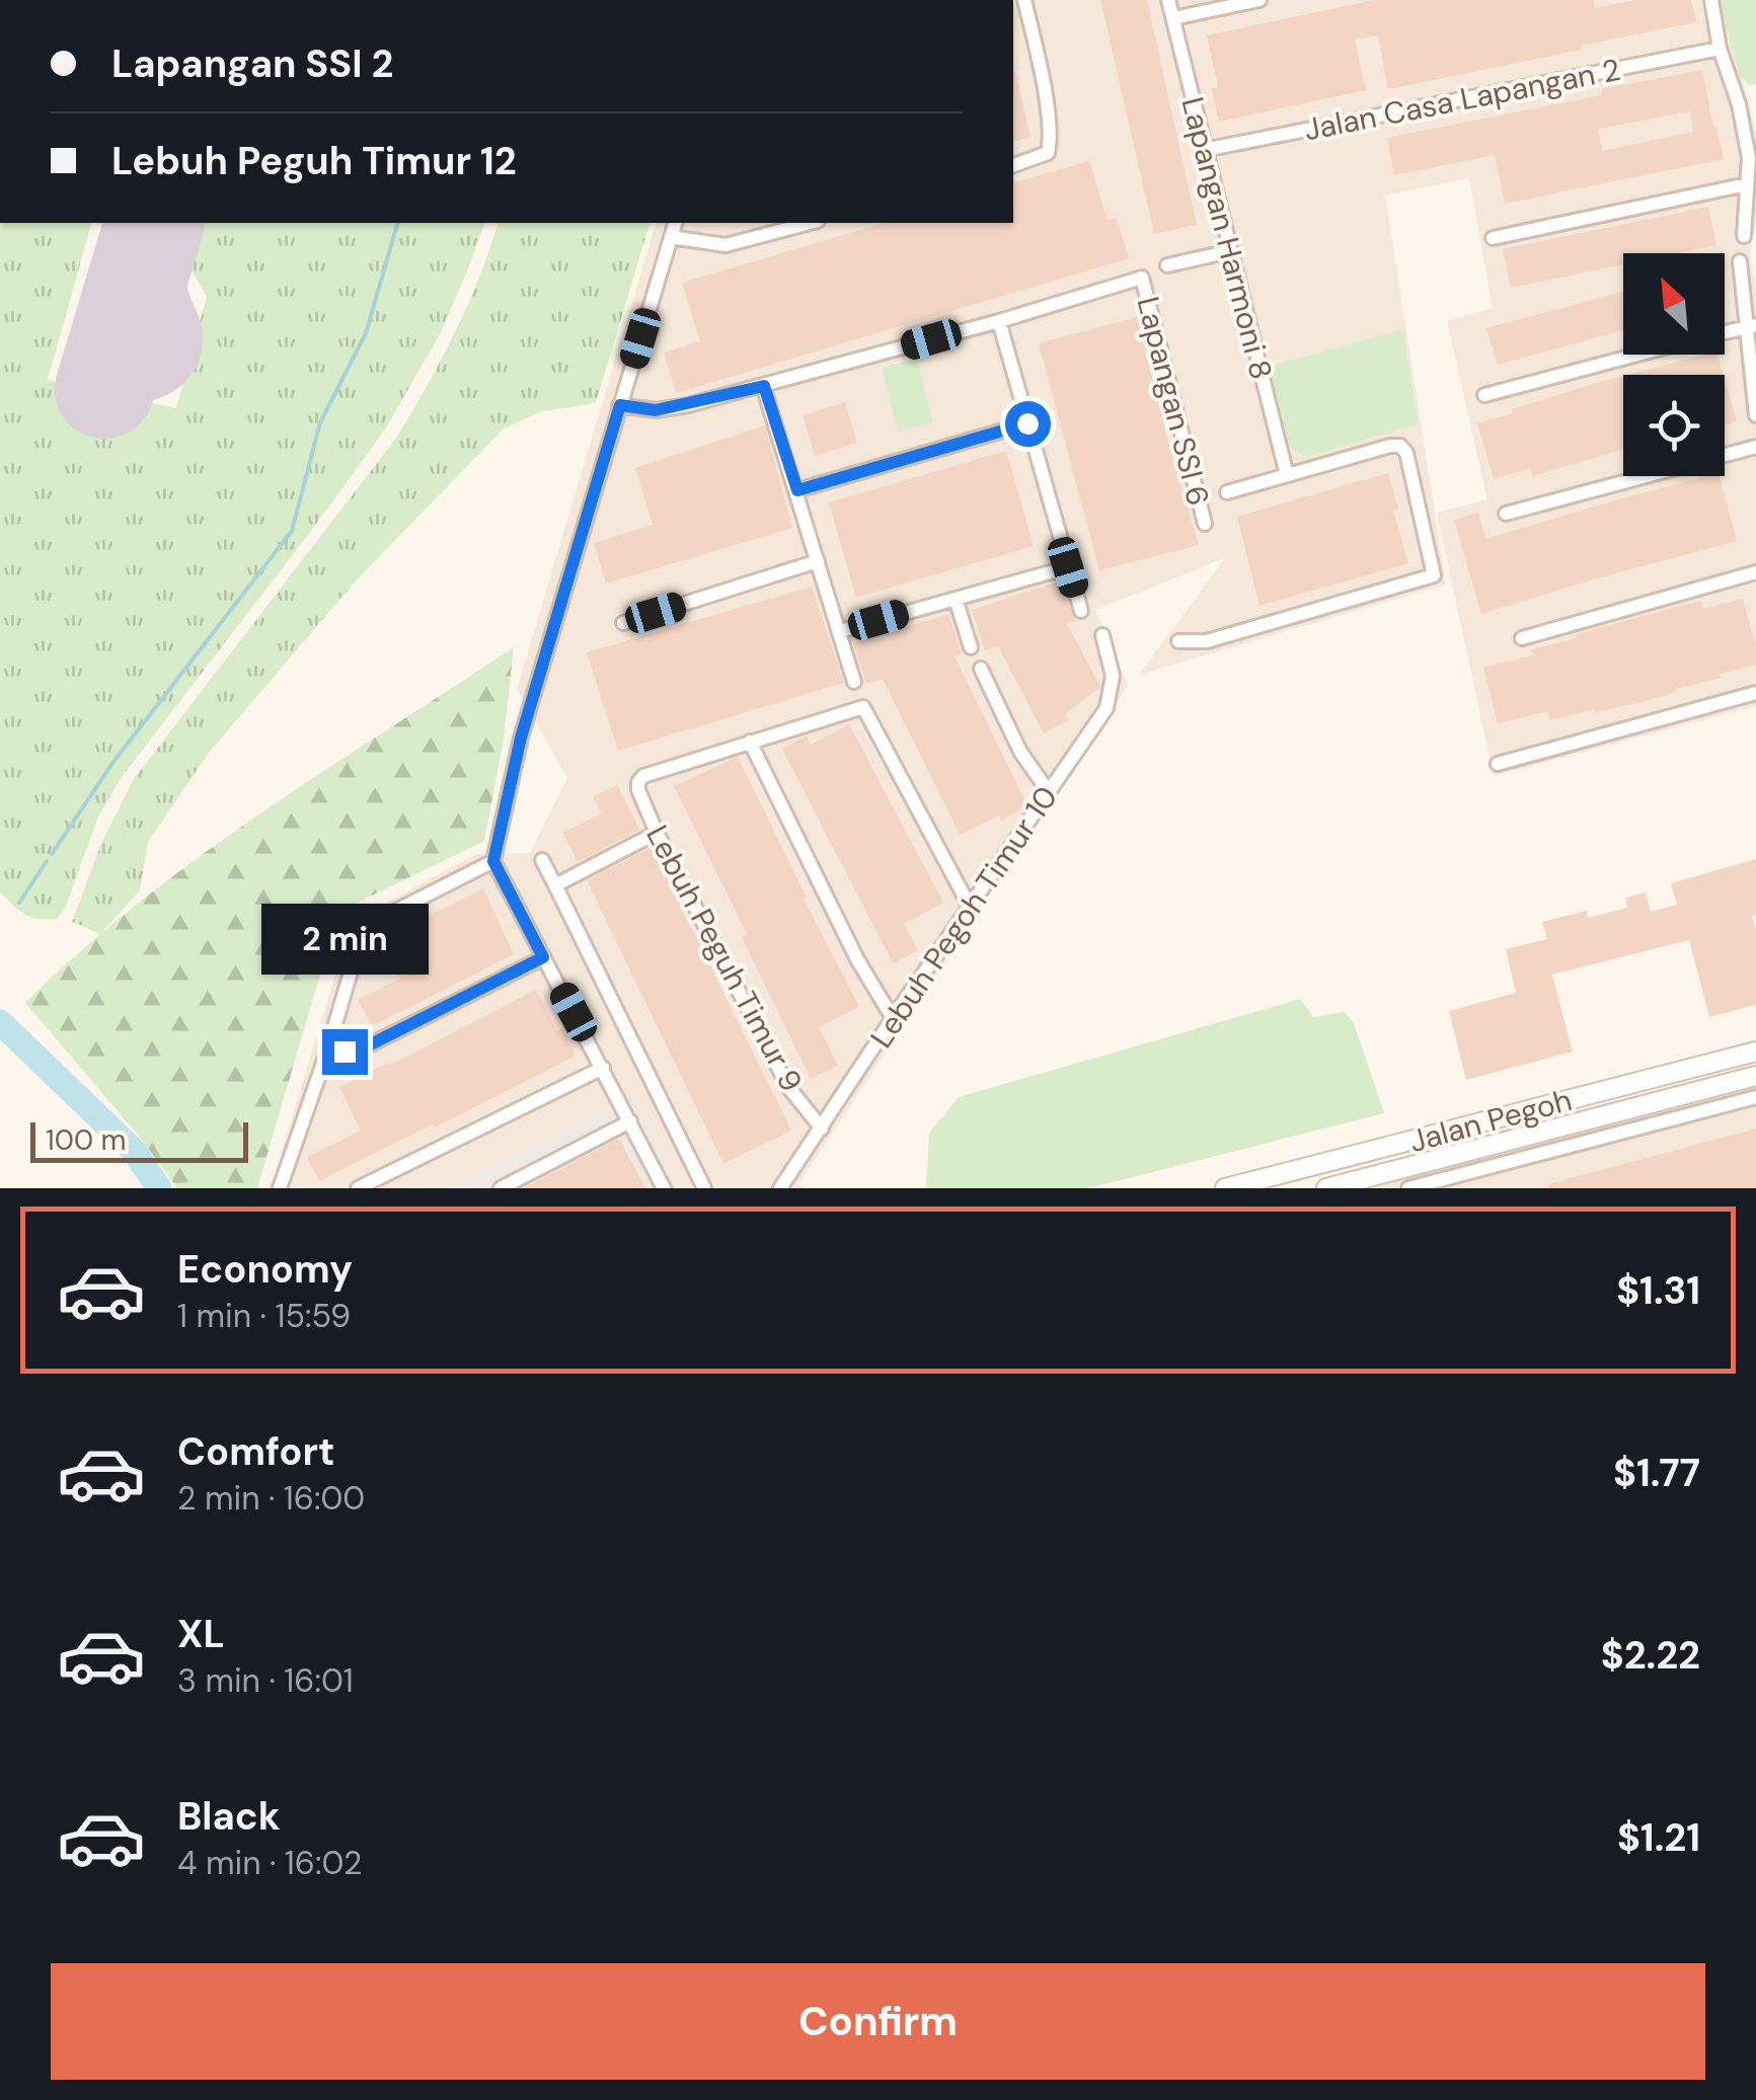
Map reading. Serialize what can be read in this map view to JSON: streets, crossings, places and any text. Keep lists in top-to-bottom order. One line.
{"streets":{"street":["Jalan Casa Lapangan 2","Lapangan Harmoni 8","Lapangan SSI 6","Lebuh Pegoh Timur 10","Lebuh Peguh Timur 9","Jalan Pegoh"]},"crossings":[["Jalan Casa Lapangan 2","Lapangan Harmoni 8"],["Lebuh Pegoh Timur 10","Lebuh Peguh Timur 9"]],"scale_bar":"100 m","north":"top left","page":{"banner":["Lapangan SSI 2","Lebuh Peguh Timur 12"],"bubble":"2 min","scale":"100 m","list":[{"name":"Economy","note":"1 min · 15:59","value":"$1.31"},{"name":"Comfort","note":"2 min · 16:00","value":"$1.77"},{"name":"XL","note":"3 min · 16:01","value":"$2.22"},{"name":"Black","note":"4 min · 16:02","value":"$1.21"}],"buttons":"Confirm"}}
